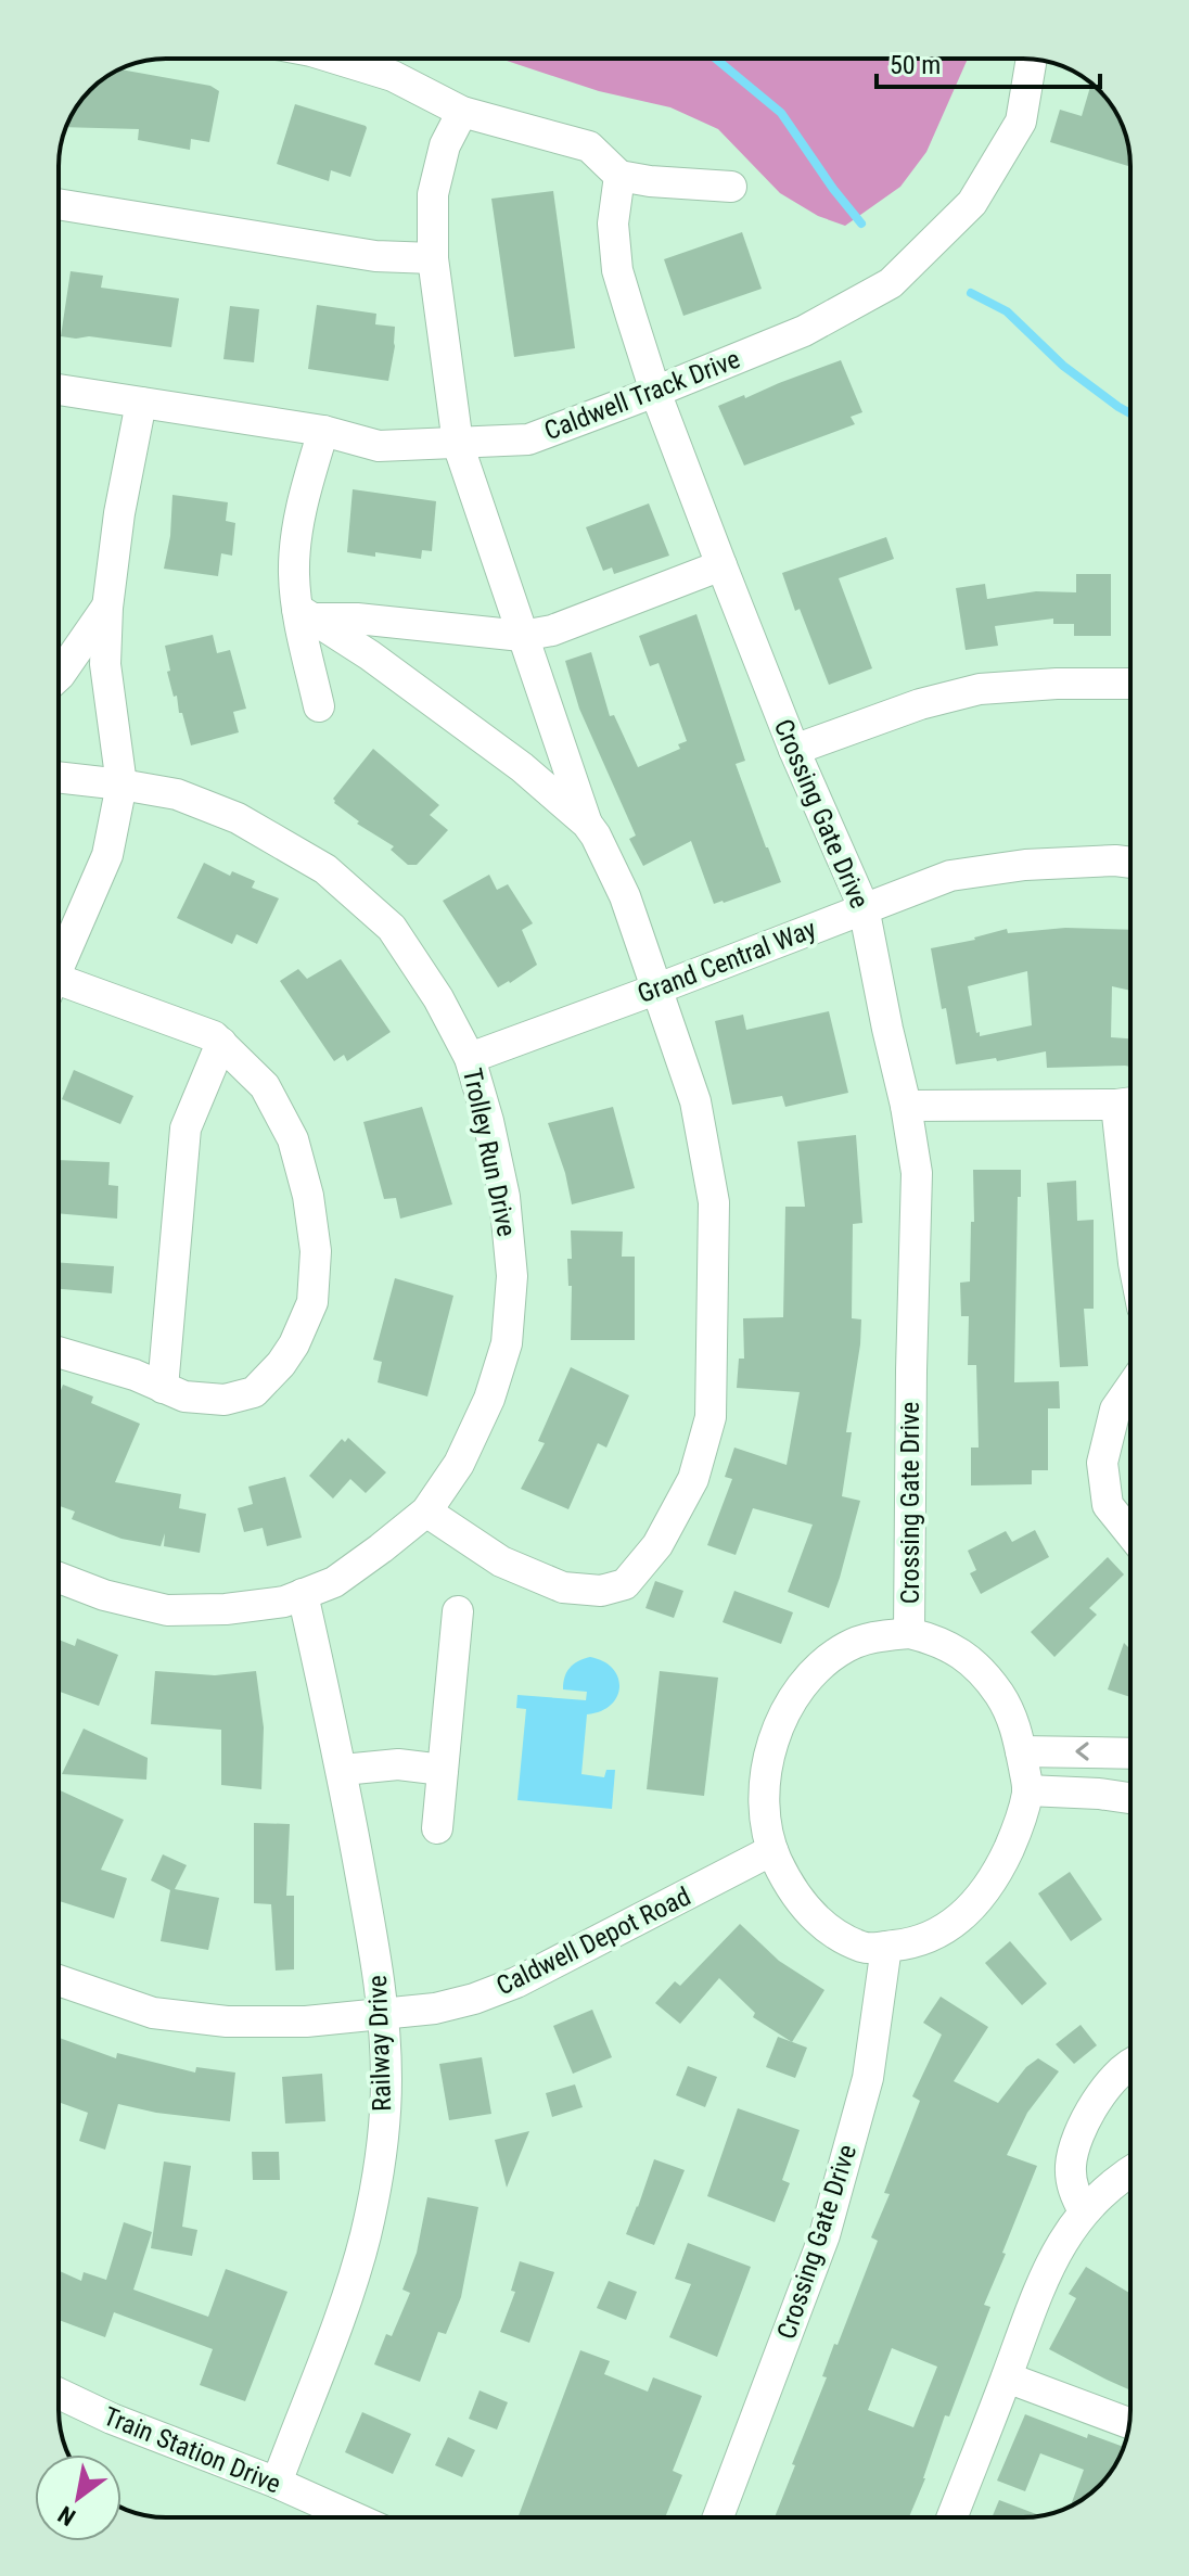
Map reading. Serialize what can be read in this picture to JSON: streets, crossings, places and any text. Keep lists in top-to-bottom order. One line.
{"streets":{"street":["Caldwell Track Drive","Crossing Gate Drive","Grand Central Way","Trolley Run Drive","Caldwell Depot Road","Railway Drive","Train Station Drive"]},"crossings":[["Caldwell Track Drive","Crossing Gate Drive"],["Crossing Gate Drive","Grand Central Way"],["Crossing Gate Drive","Caldwell Depot Road"],["Grand Central Way","Trolley Run Drive"],["Trolley Run Drive","Railway Drive"],["Caldwell Depot Road","Railway Drive"],["Railway Drive","Train Station Drive"]],"scale_bar":"50 m","north":"bottom left"}
